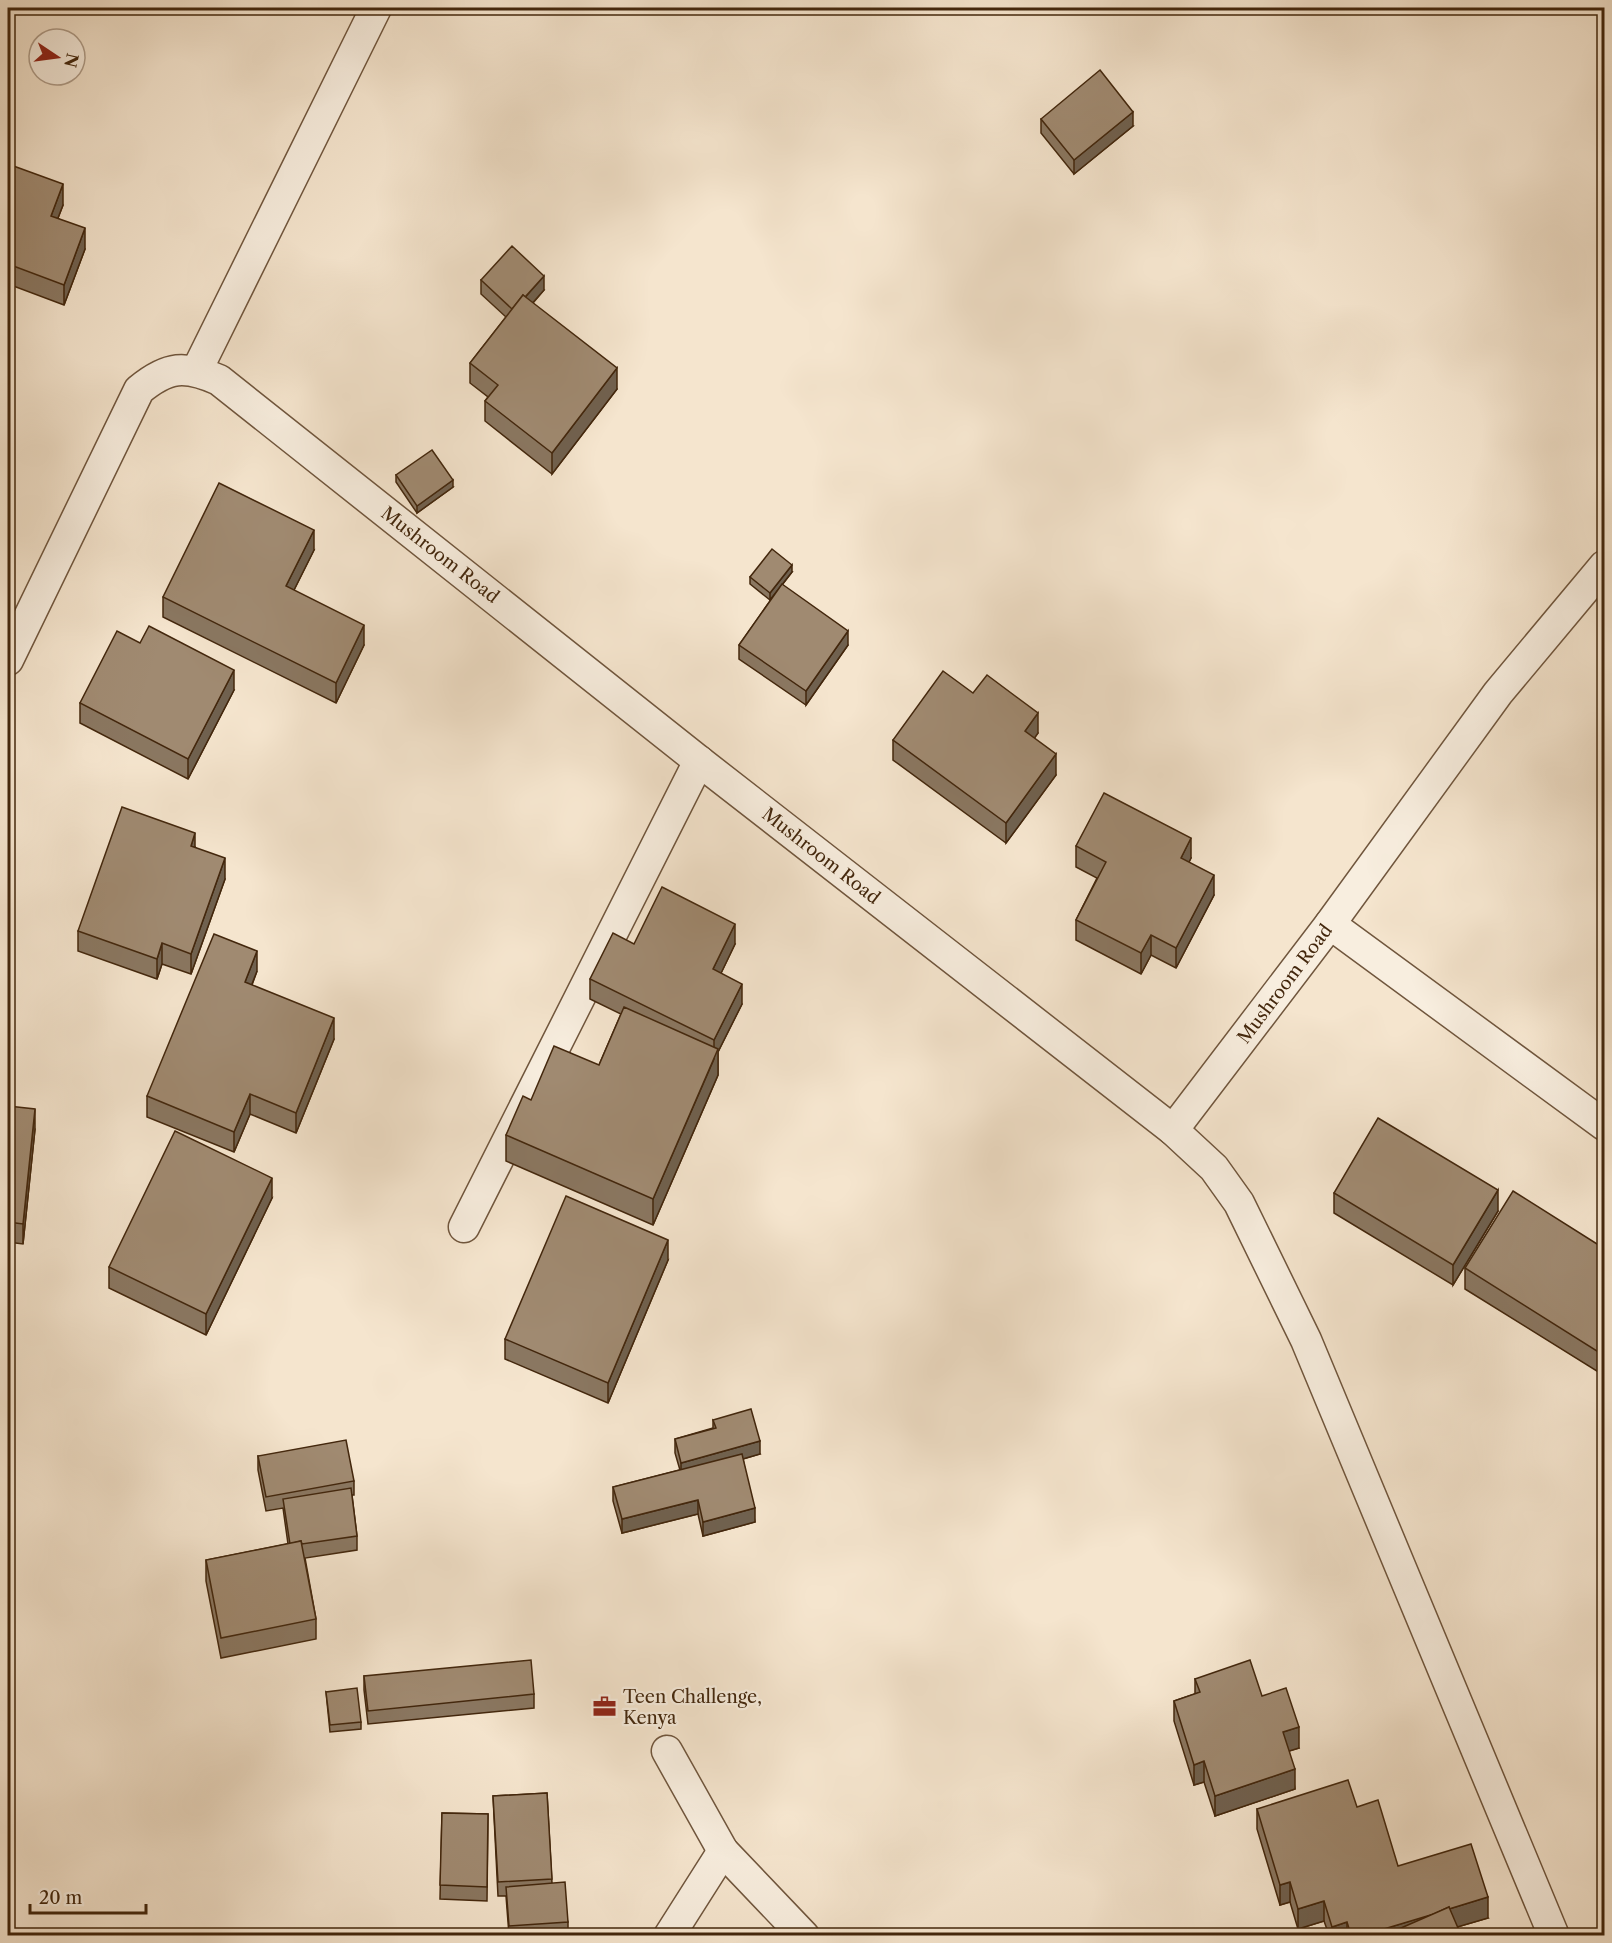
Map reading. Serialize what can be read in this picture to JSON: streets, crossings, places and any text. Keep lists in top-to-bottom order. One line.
{"streets":{"street":["Mushroom Road"]},"places":{"office":["Teen Challenge, Kenya"]},"scale_bar":"20 m","north":"right"}
